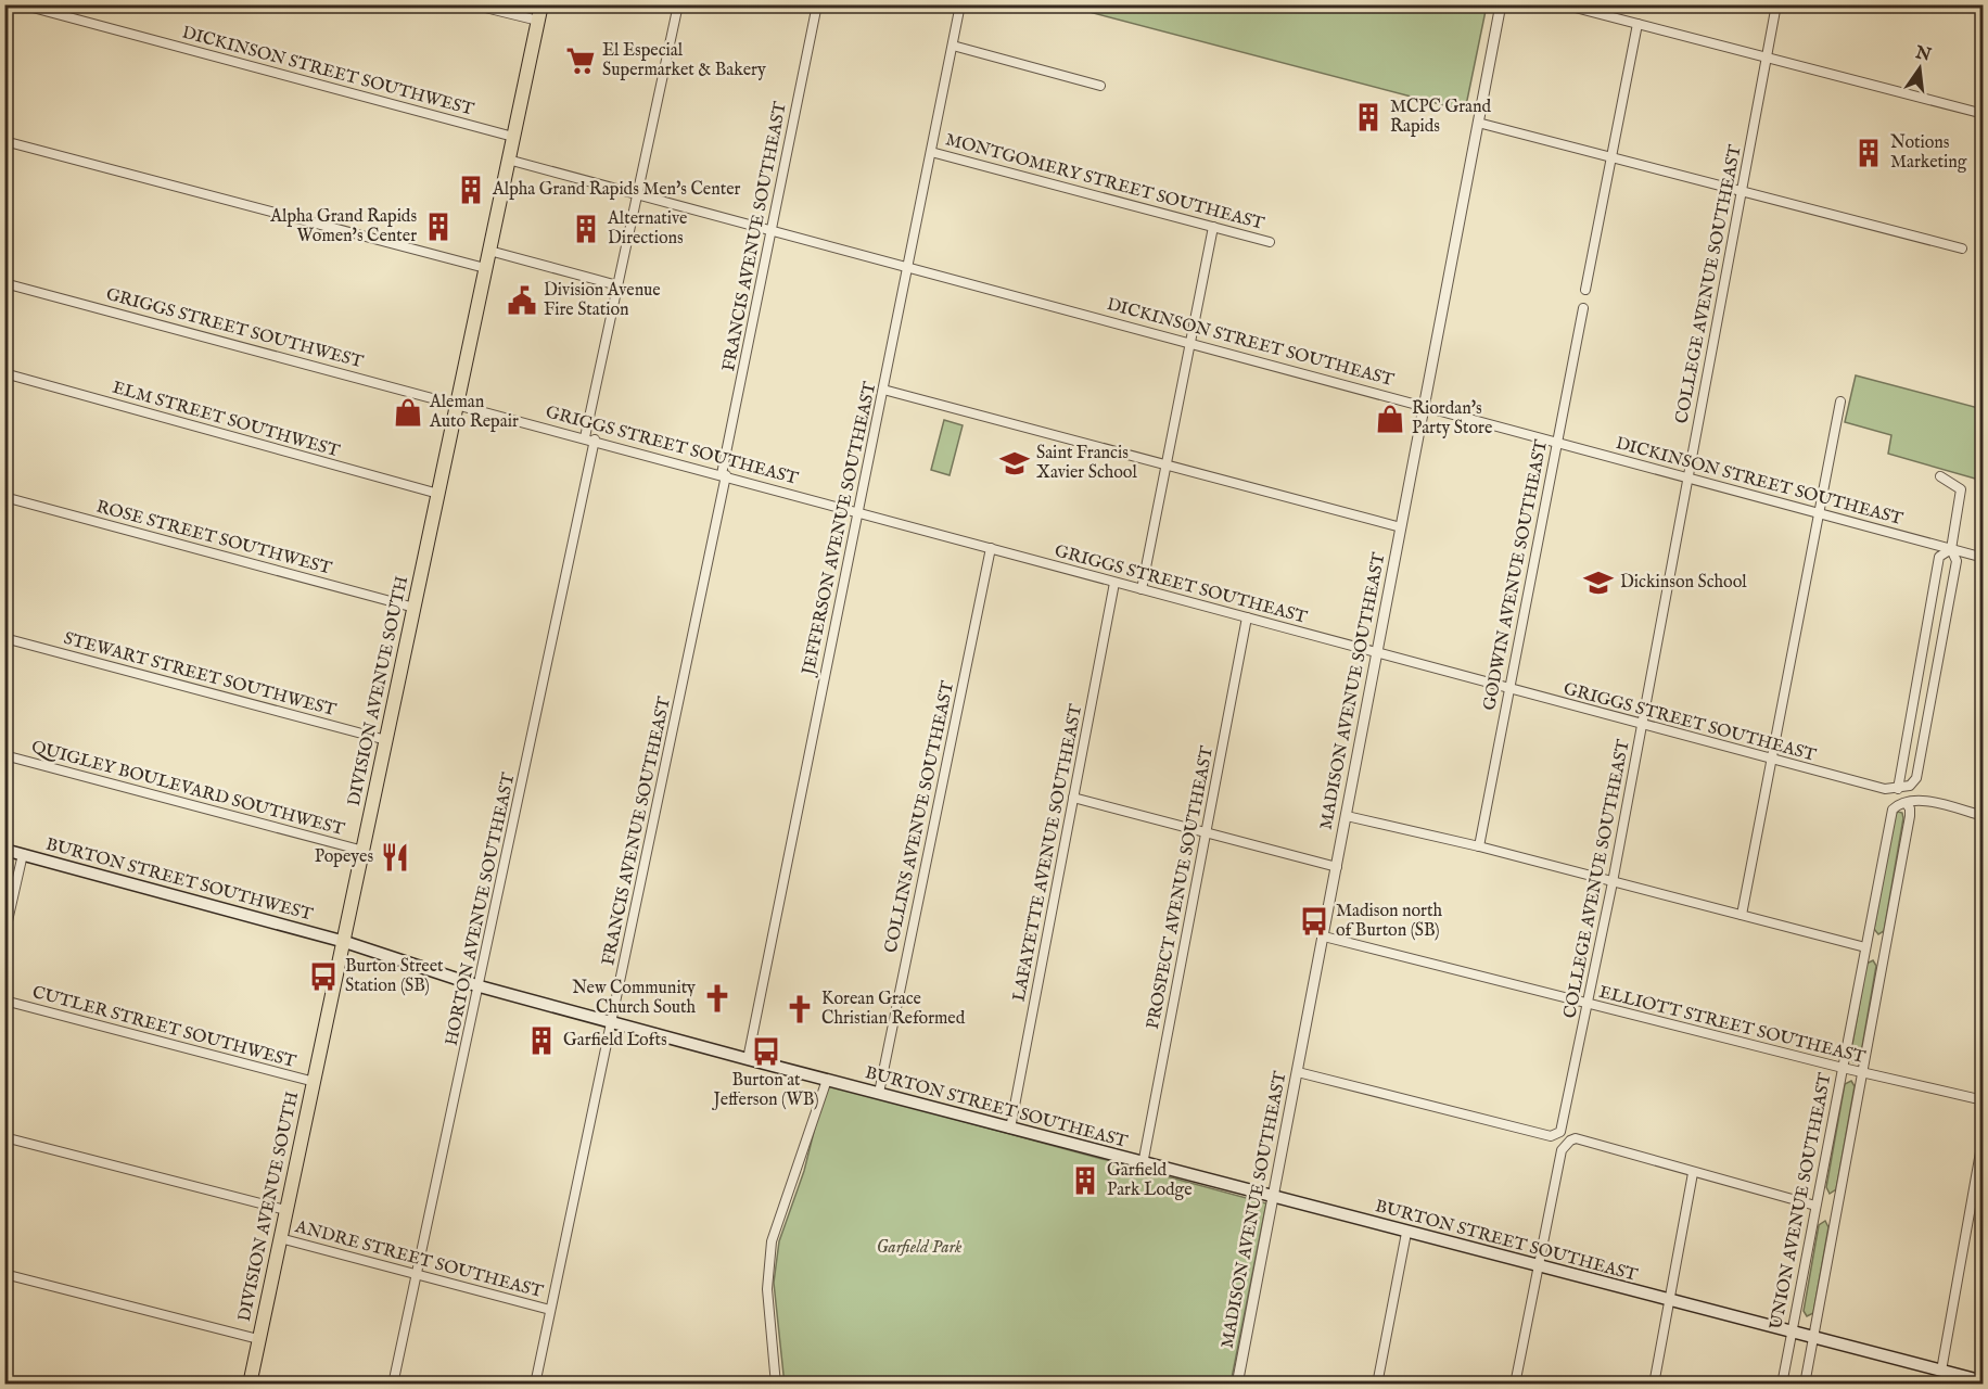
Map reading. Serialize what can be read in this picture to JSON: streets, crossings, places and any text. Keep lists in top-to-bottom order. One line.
{"streets":{"main road":["DIVISION AVENUE SOUTH","BURTON STREET SOUTHWEST","BURTON STREET SOUTHEAST"],"street":["DICKINSON STREET SOUTHWEST","MONTGOMERY STREET SOUTHEAST","FRANCIS AVENUE SOUTHEAST","COLLEGE AVENUE SOUTHEAST","GRIGGS STREET SOUTHWEST","DICKINSON STREET SOUTHEAST","ELM STREET SOUTHWEST","GRIGGS STREET SOUTHEAST","JEFFERSON AVENUE SOUTHEAST","ROSE STREET SOUTHWEST","GODWIN AVENUE SOUTHEAST","STEWART STREET SOUTHWEST","MADISON AVENUE SOUTHEAST","QUIGLEY BOULEVARD SOUTHWEST","COLLINS AVENUE SOUTHEAST","LAFAYETTE AVENUE SOUTHEAST","PROSPECT AVENUE SOUTHEAST","HORTON AVENUE SOUTHEAST","ELLIOTT STREET SOUTHEAST","CUTLER STREET SOUTHWEST","UNION AVENUE SOUTHEAST","ANDRE STREET SOUTHEAST"]},"crossings":[["DICKINSON STREET SOUTHWEST","DIVISION AVENUE SOUTH"],["MONTGOMERY STREET SOUTHEAST","JEFFERSON AVENUE SOUTHEAST"],["FRANCIS AVENUE SOUTHEAST","DICKINSON STREET SOUTHEAST"],["FRANCIS AVENUE SOUTHEAST","GRIGGS STREET SOUTHEAST"],["FRANCIS AVENUE SOUTHEAST","BURTON STREET SOUTHEAST"],["FRANCIS AVENUE SOUTHEAST","ANDRE STREET SOUTHEAST"],["COLLEGE AVENUE SOUTHEAST","DICKINSON STREET SOUTHEAST"],["COLLEGE AVENUE SOUTHEAST","GRIGGS STREET SOUTHEAST"],["COLLEGE AVENUE SOUTHEAST","MADISON AVENUE SOUTHEAST"],["COLLEGE AVENUE SOUTHEAST","ELLIOTT STREET SOUTHEAST"],["GRIGGS STREET SOUTHWEST","GRIGGS STREET SOUTHEAST"],["GRIGGS STREET SOUTHWEST","DIVISION AVENUE SOUTH"],["DICKINSON STREET SOUTHEAST","JEFFERSON AVENUE SOUTHEAST"],["DICKINSON STREET SOUTHEAST","GODWIN AVENUE SOUTHEAST"],["DICKINSON STREET SOUTHEAST","DIVISION AVENUE SOUTH"],["DICKINSON STREET SOUTHEAST","MADISON AVENUE SOUTHEAST"],["ELM STREET SOUTHWEST","DIVISION AVENUE SOUTH"],["GRIGGS STREET SOUTHEAST","JEFFERSON AVENUE SOUTHEAST"],["GRIGGS STREET SOUTHEAST","GODWIN AVENUE SOUTHEAST"],["GRIGGS STREET SOUTHEAST","DIVISION AVENUE SOUTH"],["GRIGGS STREET SOUTHEAST","MADISON AVENUE SOUTHEAST"],["GRIGGS STREET SOUTHEAST","COLLINS AVENUE SOUTHEAST"],["GRIGGS STREET SOUTHEAST","LAFAYETTE AVENUE SOUTHEAST"],["GRIGGS STREET SOUTHEAST","PROSPECT AVENUE SOUTHEAST"],["GRIGGS STREET SOUTHEAST","HORTON AVENUE SOUTHEAST"],["JEFFERSON AVENUE SOUTHEAST","BURTON STREET SOUTHEAST"],["ROSE STREET SOUTHWEST","DIVISION AVENUE SOUTH"],["STEWART STREET SOUTHWEST","DIVISION AVENUE SOUTH"],["DIVISION AVENUE SOUTH","QUIGLEY BOULEVARD SOUTHWEST"],["DIVISION AVENUE SOUTH","BURTON STREET SOUTHWEST"],["DIVISION AVENUE SOUTH","CUTLER STREET SOUTHWEST"],["DIVISION AVENUE SOUTH","BURTON STREET SOUTHEAST"],["DIVISION AVENUE SOUTH","ANDRE STREET SOUTHEAST"],["MADISON AVENUE SOUTHEAST","ELLIOTT STREET SOUTHEAST"],["MADISON AVENUE SOUTHEAST","BURTON STREET SOUTHEAST"],["COLLINS AVENUE SOUTHEAST","BURTON STREET SOUTHEAST"],["LAFAYETTE AVENUE SOUTHEAST","BURTON STREET SOUTHEAST"],["BURTON STREET SOUTHWEST","BURTON STREET SOUTHEAST"],["PROSPECT AVENUE SOUTHEAST","BURTON STREET SOUTHEAST"],["HORTON AVENUE SOUTHEAST","BURTON STREET SOUTHEAST"],["HORTON AVENUE SOUTHEAST","ANDRE STREET SOUTHEAST"],["ELLIOTT STREET SOUTHEAST","UNION AVENUE SOUTHEAST"],["BURTON STREET SOUTHEAST","UNION AVENUE SOUTHEAST"]],"parks":["Garfield Park"],"places":{"supermarket":["El Especial Supermarket & Bakery"],"building":["MCPC Grand Rapids","Notions Marketing","Alpha Grand Rapids Men's Center","Alpha Grand Rapids Women's Center","Alternative Directions","Garfield Lofts","Garfield Park Lodge"],"public building":["Division Avenue Fire Station"],"shop":["Aleman Auto Repair","Riordan's Party Store"],"school or university":["Saint Francis Xavier School","Dickinson School"],"restaurant":["Popeyes"],"bus stop":["Madison north of Burton (SB)","Burton Street Station (SB)","Burton at Jefferson (WB)"],"church":["New Community Church South","Korean Grace Christian Reformed"]},"north":"top"}
